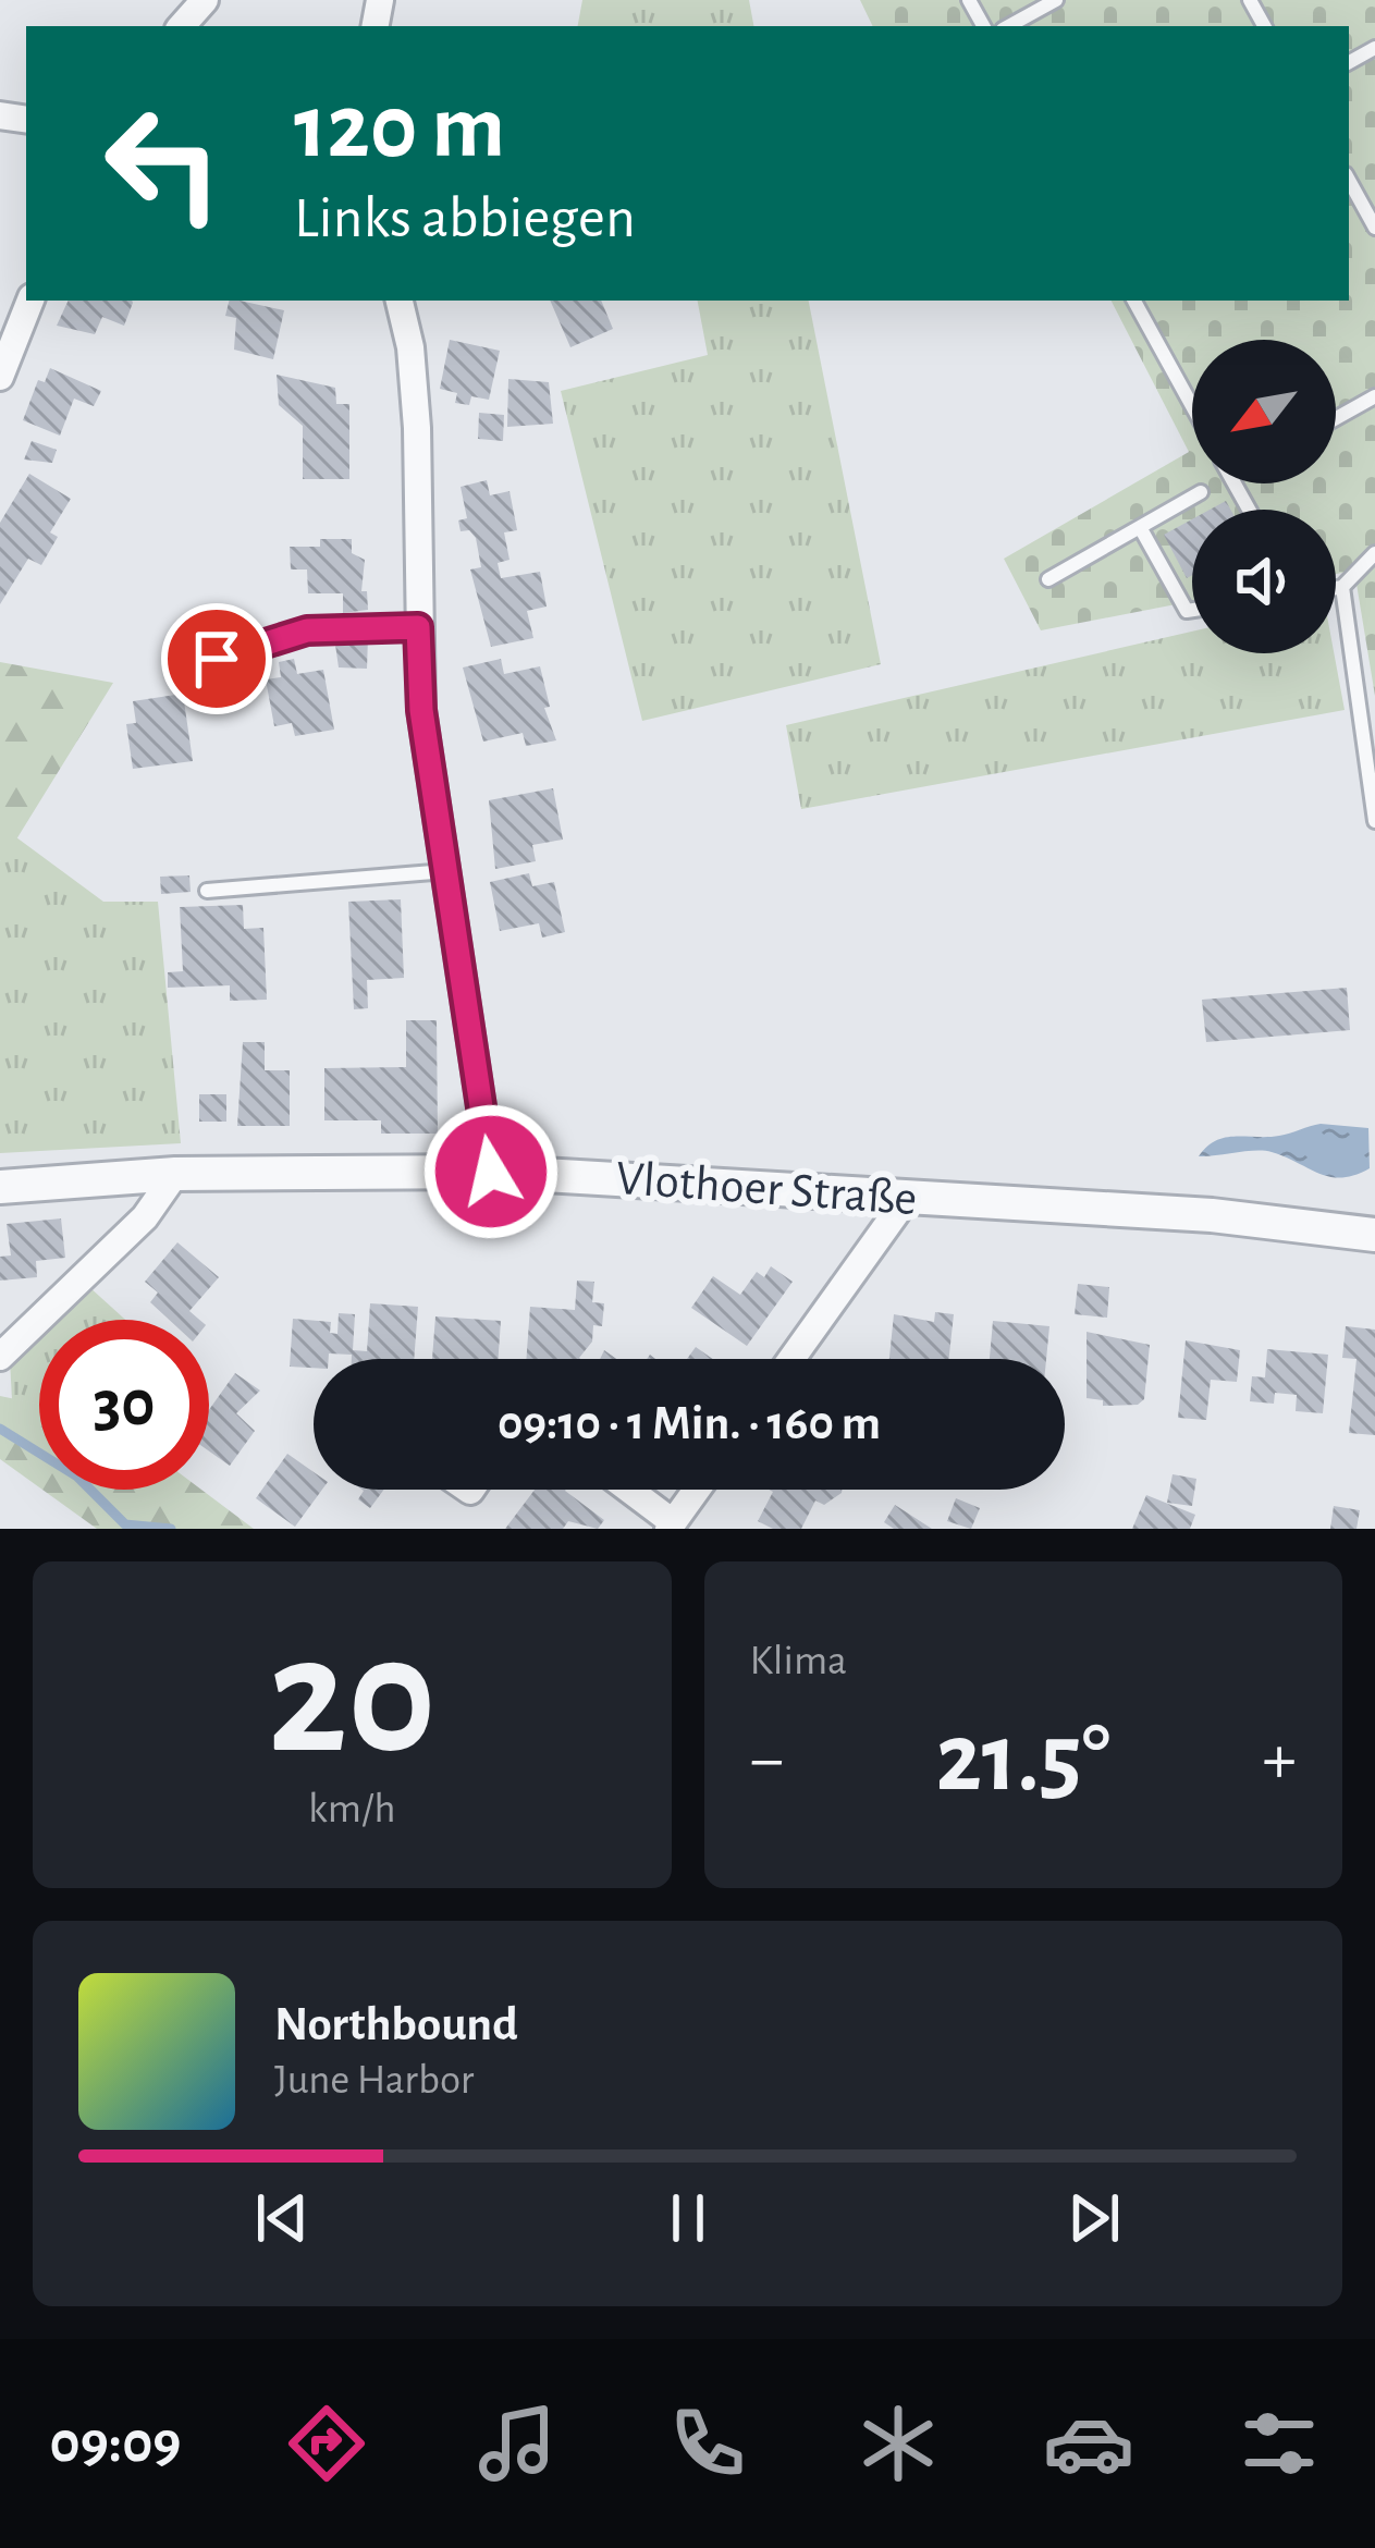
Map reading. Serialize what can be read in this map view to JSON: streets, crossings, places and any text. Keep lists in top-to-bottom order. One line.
{"streets":{"street":["Vlothoer Straße"]},"north":"bottom left","page":{"turn":["120 m","Links abbiegen"],"limit":"30","trip":"09:10 · 1 Min. · 160 m","tile":[["20","km/h"],"Klima"],"heat":["−","21.5°","+"],"song":["Northbound","June Harbor"],"tabs":"09:09"}}
